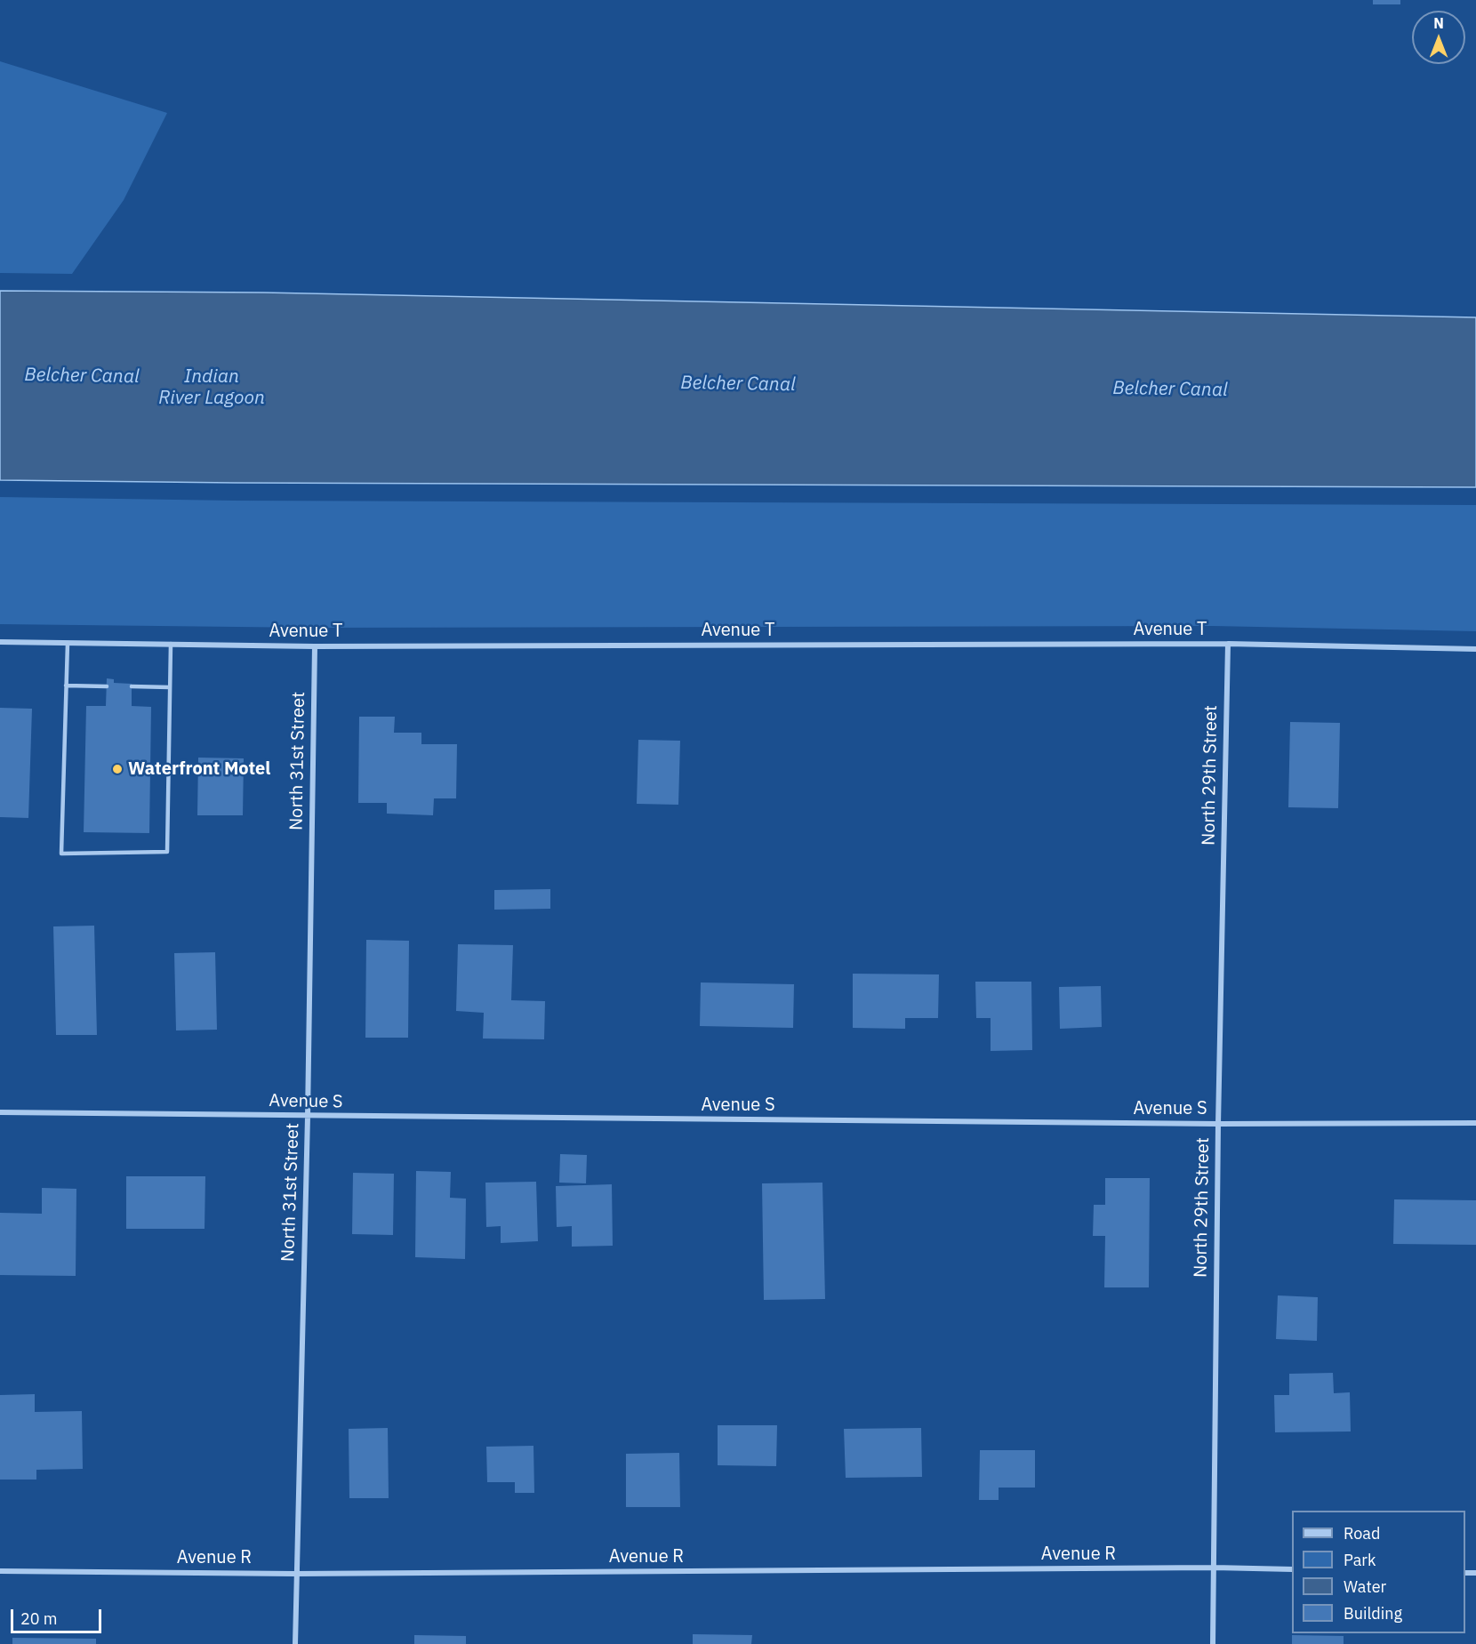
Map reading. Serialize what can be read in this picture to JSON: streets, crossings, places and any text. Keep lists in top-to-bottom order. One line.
{"streets":{"street":["Avenue T","North 31st Street","North 29th Street","Avenue S","Avenue R"]},"crossings":[["Avenue T","North 31st Street"],["Avenue T","North 29th Street"],["North 31st Street","Avenue S"],["North 31st Street","Avenue R"],["North 29th Street","Avenue S"],["North 29th Street","Avenue R"]],"water":["Belcher Canal","Indian River Lagoon"],"places":["Waterfront Motel"],"legend":["Road","Park","Water","Building"],"scale_bar":"20 m","north":"top"}
